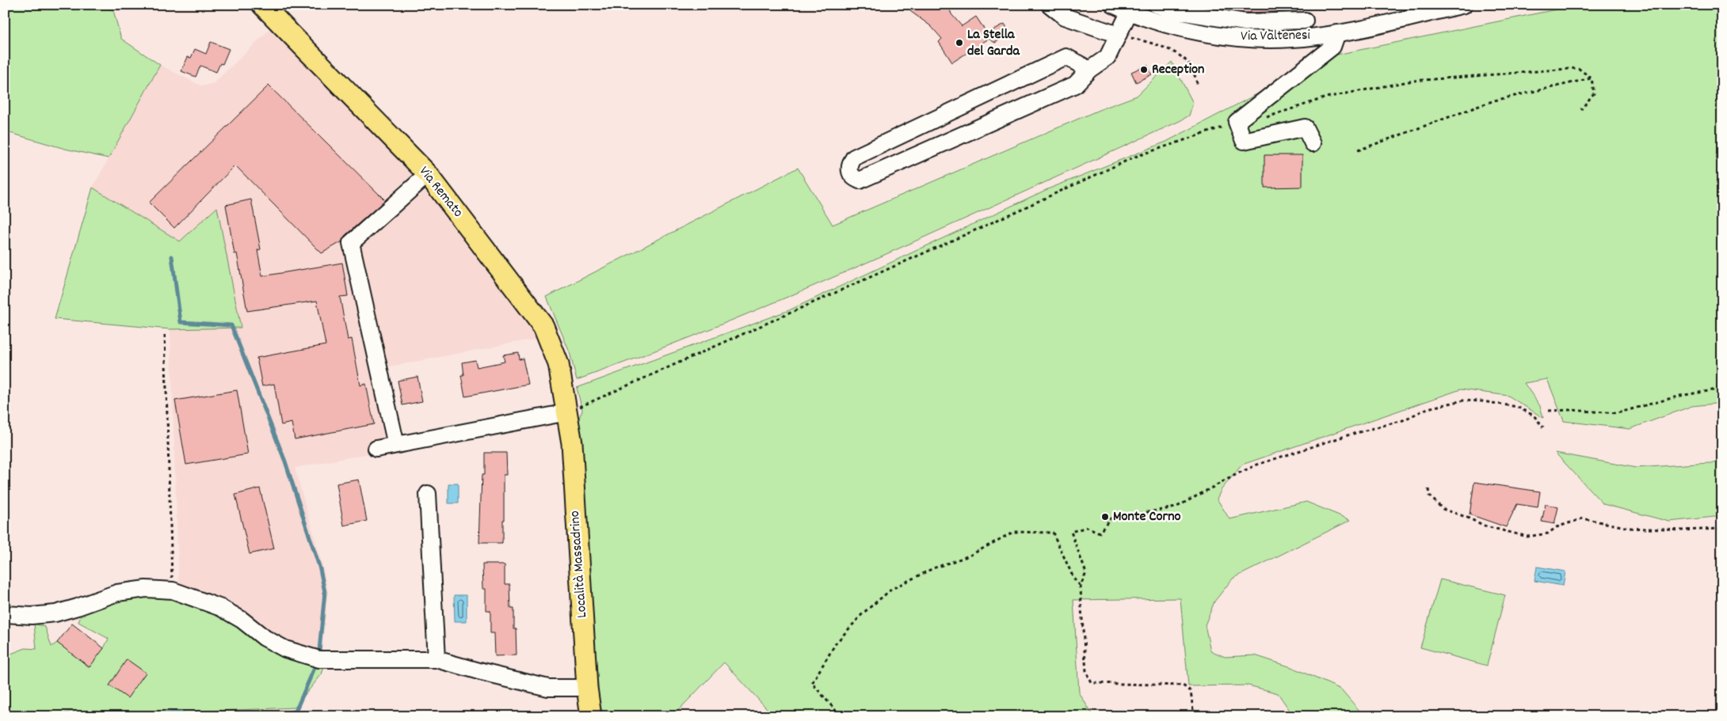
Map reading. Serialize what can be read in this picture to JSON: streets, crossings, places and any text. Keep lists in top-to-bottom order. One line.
{"streets":{"main road":["Via Remato","Località Massadrino"],"street":["Via Valtenesi"]},"crossings":[["Via Remato","Località Massadrino"]],"places":["La Stella del Garda","Reception","Monte Corno"]}
